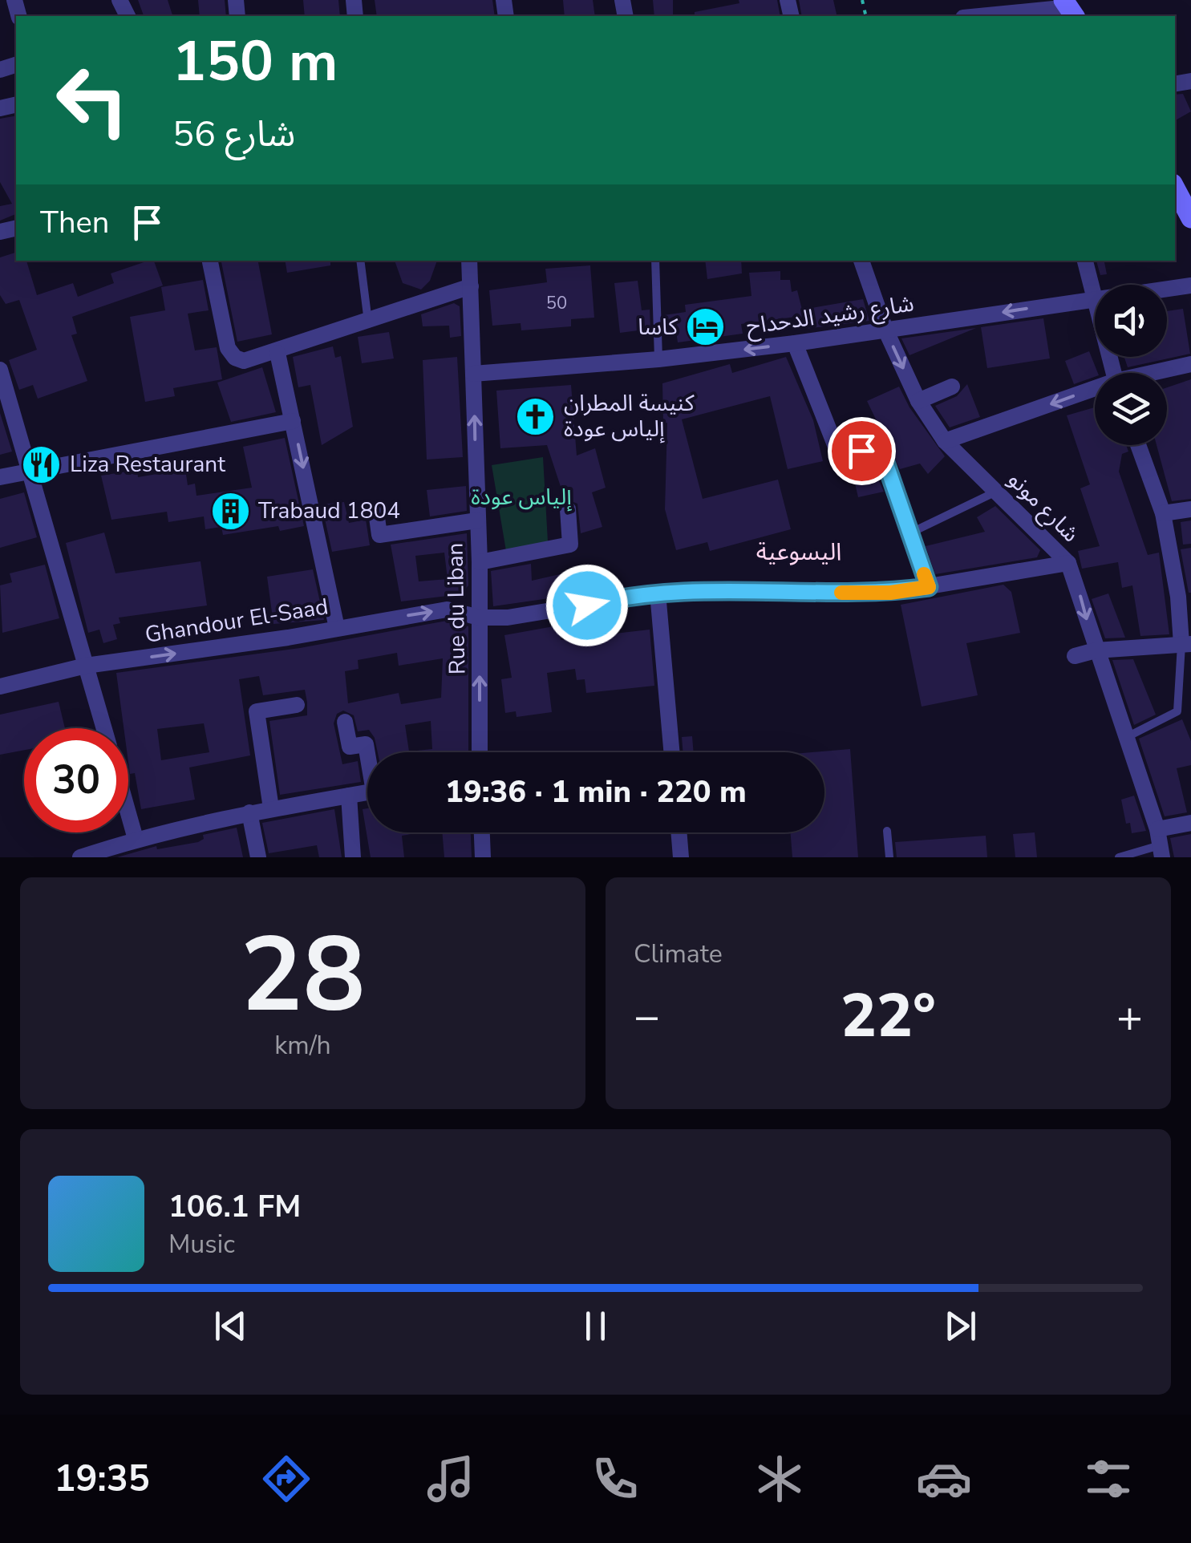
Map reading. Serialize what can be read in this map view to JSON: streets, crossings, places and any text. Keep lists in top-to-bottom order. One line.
{"streets":{"street":["شارع رشيد الدحداح","شارع مونو","Rue du Liban","Ghandour El-Saad"]},"crossings":[["شارع رشيد الدحداح","شارع مونو"],["شارع رشيد الدحداح","Rue du Liban"],["شارع مونو","Ghandour El-Saad"],["Rue du Liban","Ghandour El-Saad"]],"one_way":["Rue du Liban","Ghandour El-Saad"],"districts":["اليسوعية"],"parks":["إلياس عودة"],"places":{"hotel":["كاسا"],"church":["كنيسة المطران إلياس عودة"],"restaurant":["Liza Restaurant"],"building":["Trabaud 1804"]},"house_numbers":["50"],"page":{"turn":["150 m","شارع 56"],"then":"Then","limit":"30","trip":"19:36 · 1 min · 220 m","tile":[["28","km/h"],"Climate"],"heat":["−","22°","+"],"song":["106.1 FM","Music"],"tabs":"19:35"}}
